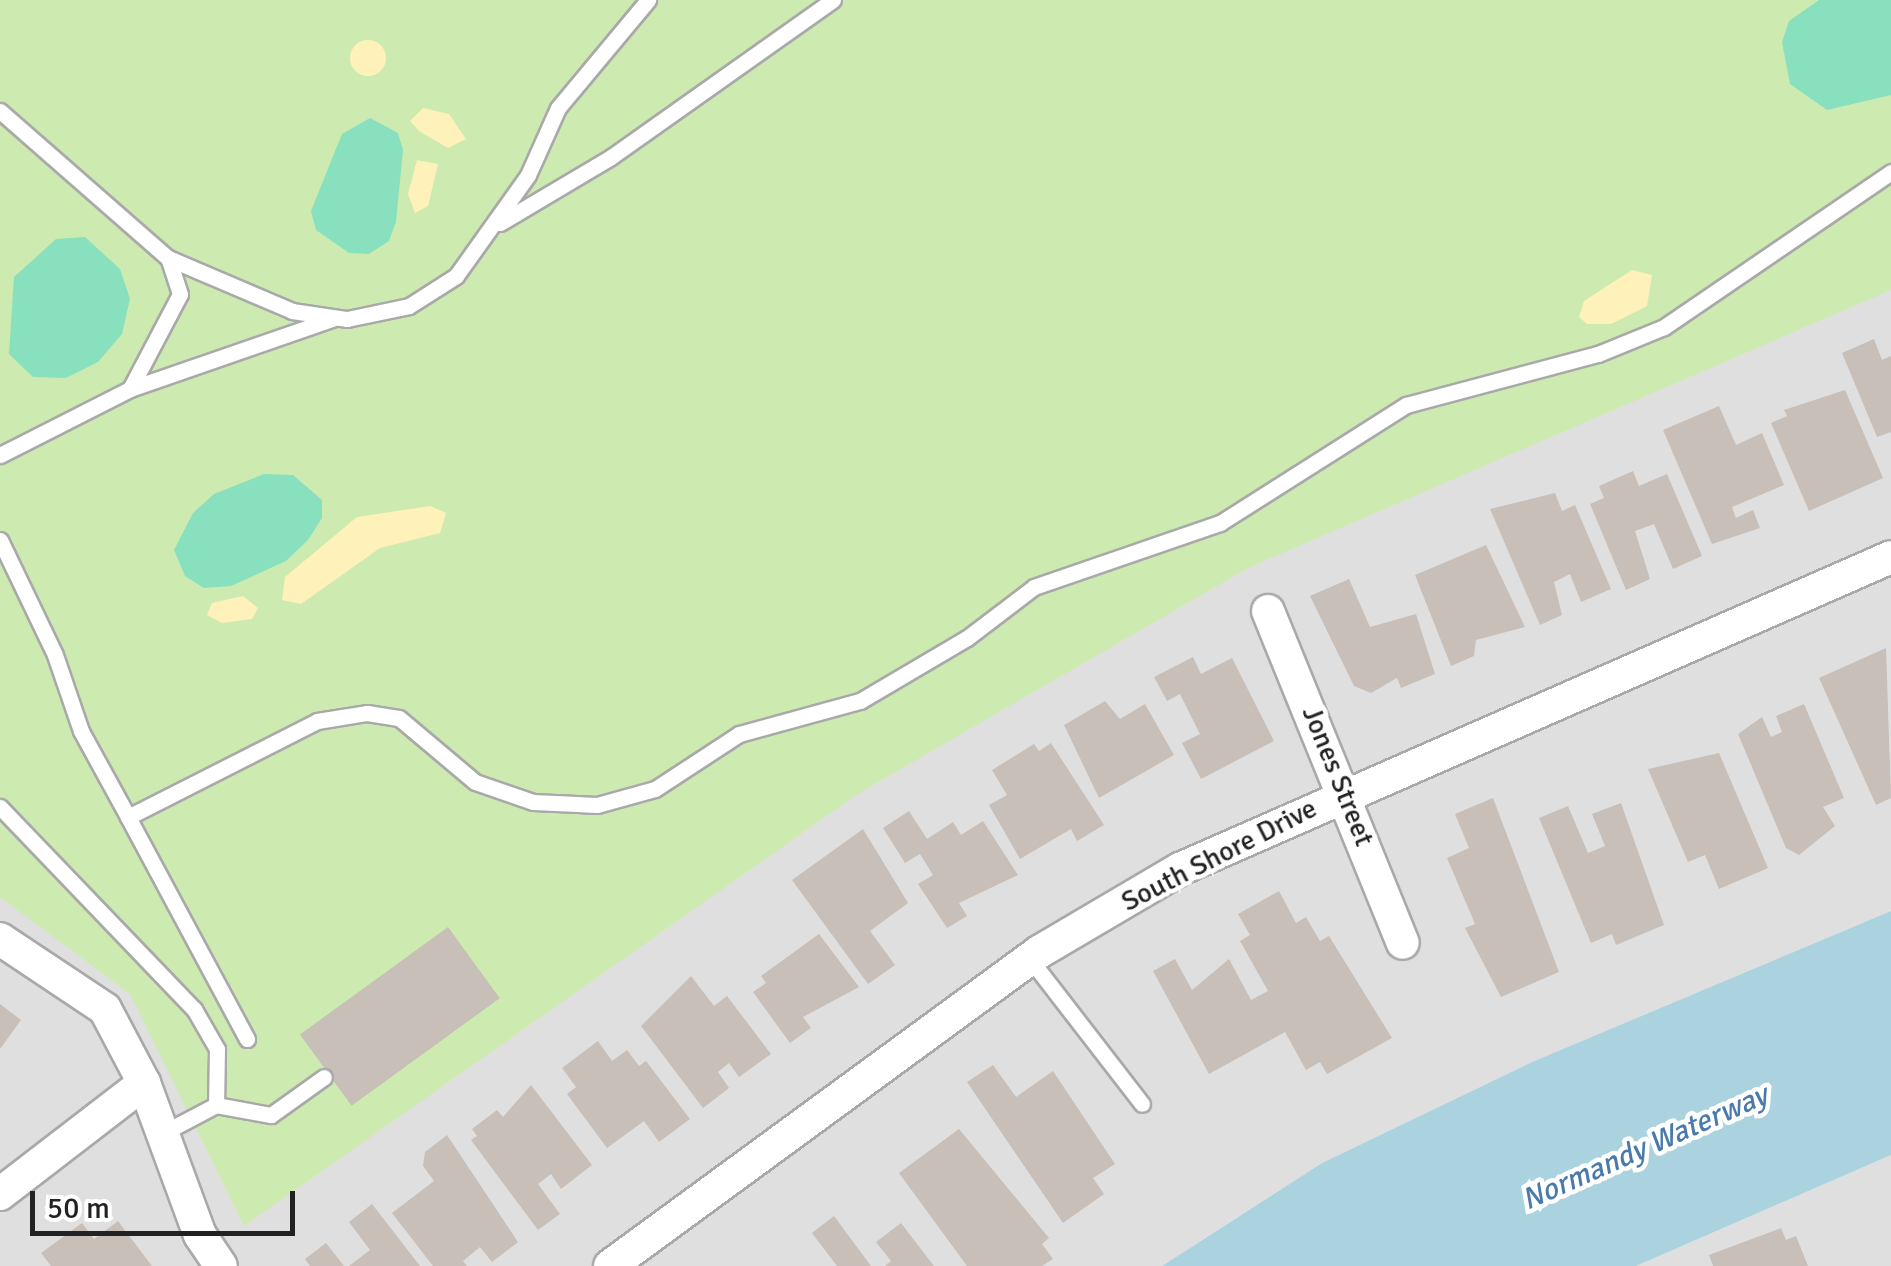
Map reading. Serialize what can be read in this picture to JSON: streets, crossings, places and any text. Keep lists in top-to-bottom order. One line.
{"streets":{"street":["Jones Street","South Shore Drive"]},"crossings":[["Jones Street","South Shore Drive"]],"water":["Normandy Waterway"],"scale_bar":"50 m"}
